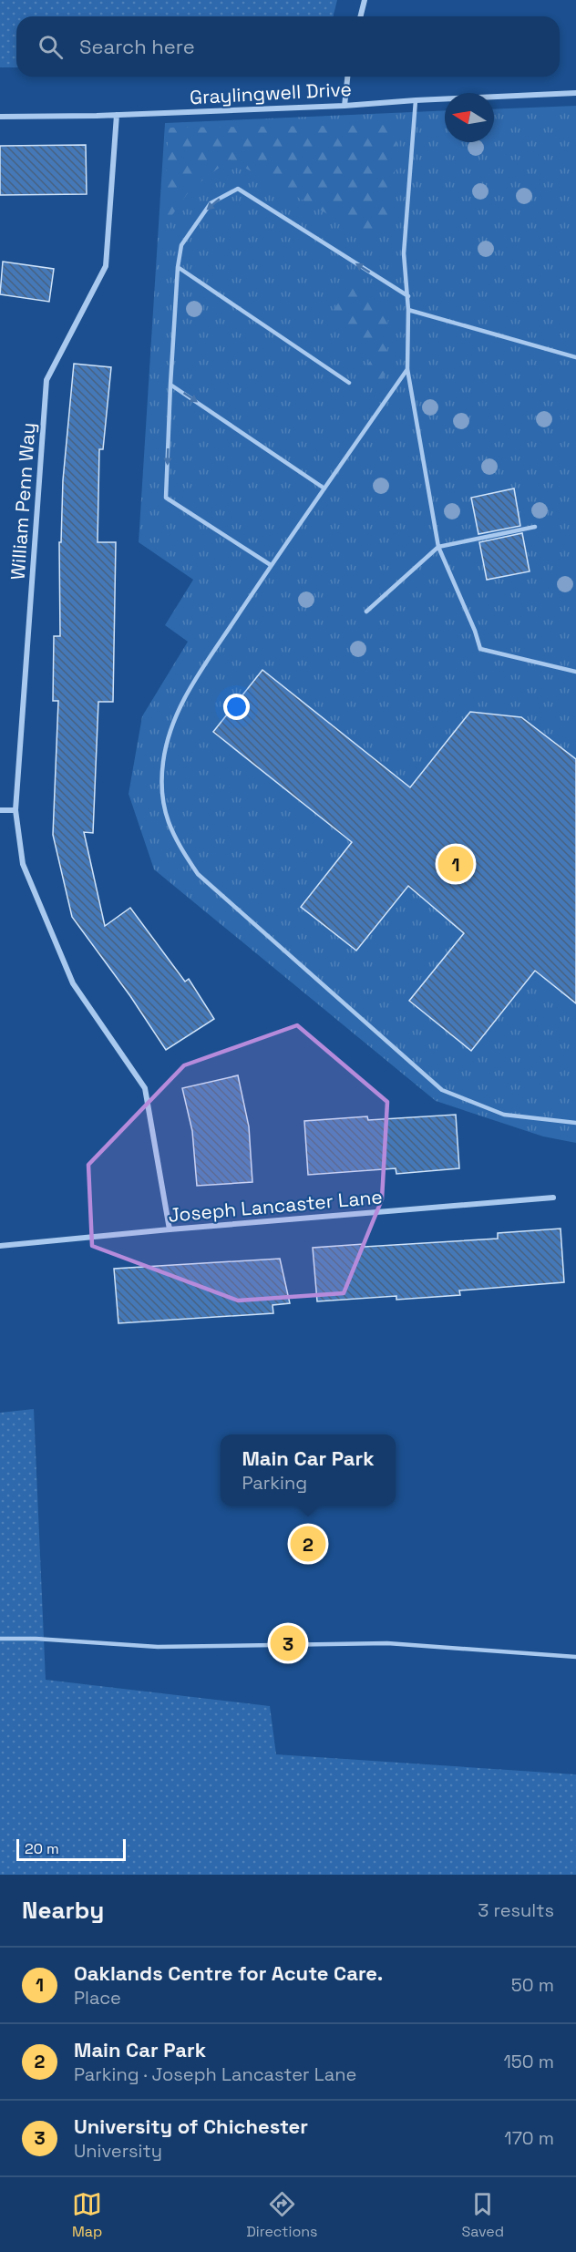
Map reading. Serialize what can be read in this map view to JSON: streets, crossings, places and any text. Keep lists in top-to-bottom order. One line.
{"streets":{"street":["Graylingwell Drive","William Penn Way","Joseph Lancaster Lane"]},"crossings":[["Graylingwell Drive","William Penn Way"],["William Penn Way","Joseph Lancaster Lane"]],"scale_bar":"20 m","north":"left","page":{"search":"Search here","pins":["1","2","3"],"popup":["Main Car Park","Parking"],"scale":"20 m","heading":["Nearby","3 results"],"list":[{"mark":"1","name":"Oaklands Centre for Acute Care.","note":"Place","value":"50 m"},{"mark":"2","name":"Main Car Park","note":"Parking · Joseph Lancaster Lane","value":"150 m"},{"mark":"3","name":"University of Chichester","note":"University","value":"170 m"}],"nav":["Map","Directions","Saved"]}}
